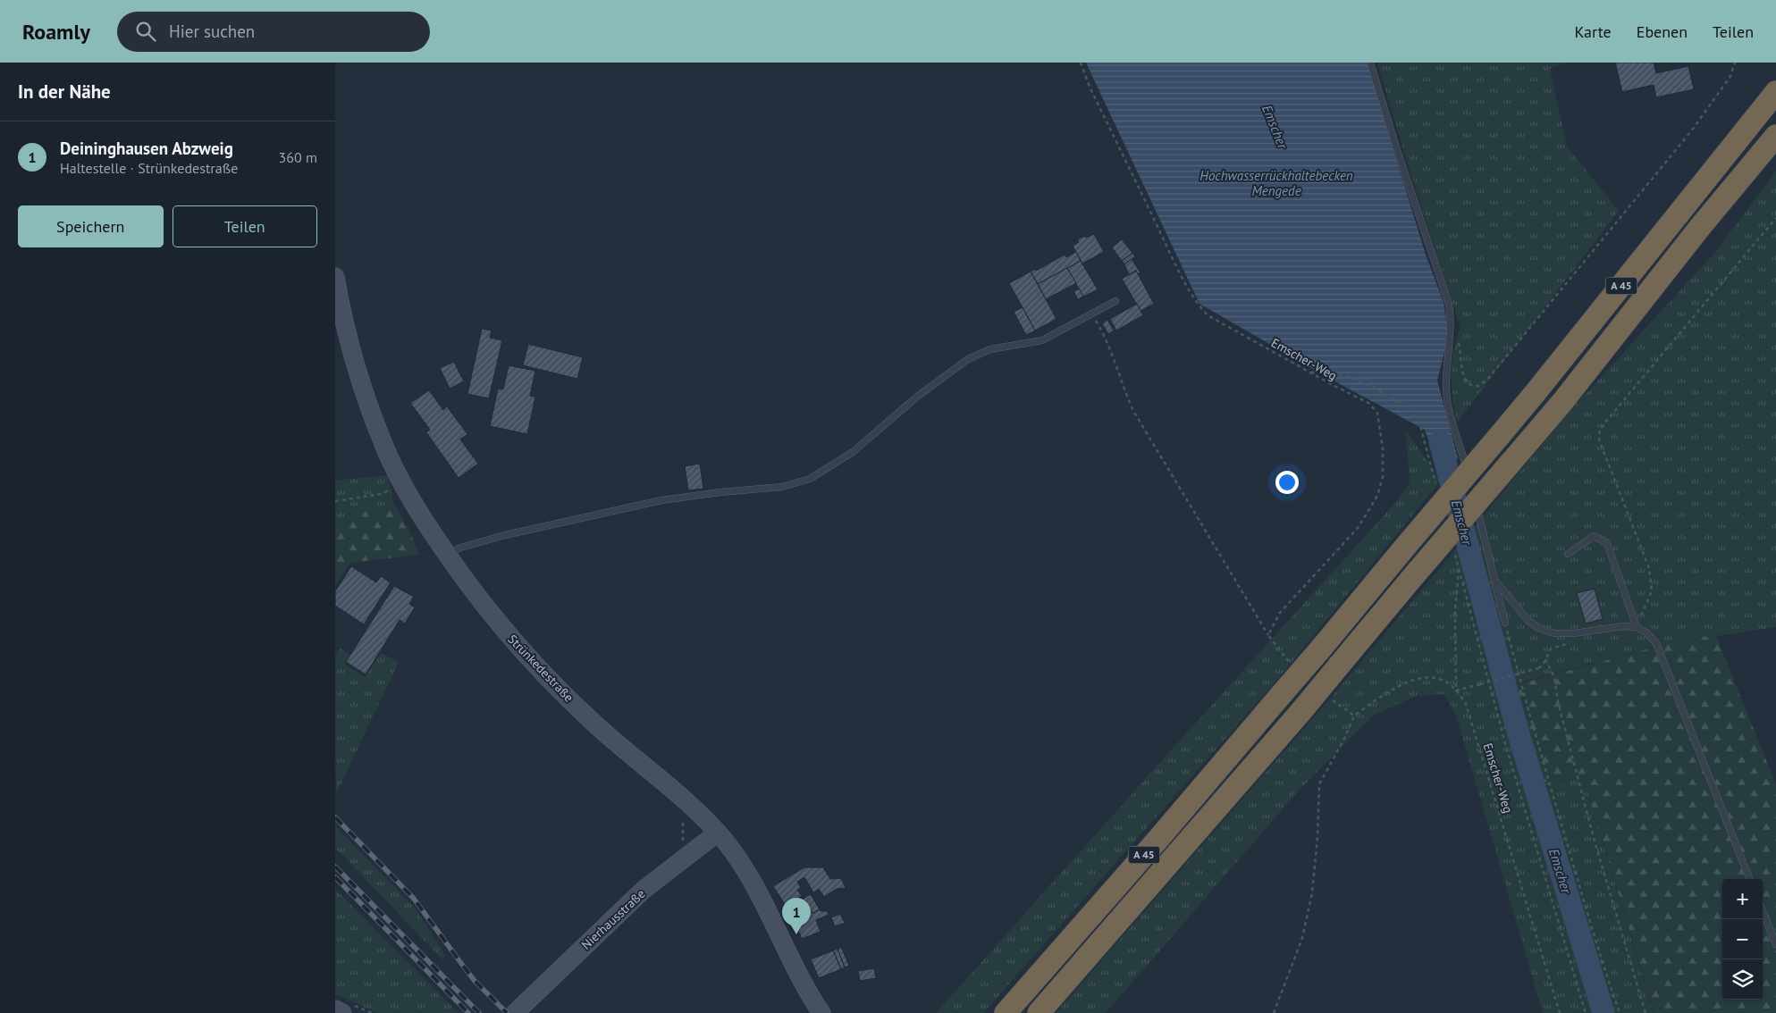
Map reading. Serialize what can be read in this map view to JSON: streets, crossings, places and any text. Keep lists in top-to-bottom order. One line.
{"streets":{"highway":["A 45"],"main road":["Strünkedestraße","Nierhausstraße"],"path":["Emscher-Weg"]},"crossings":[["Strünkedestraße","Nierhausstraße"]],"water":["Emscher","Hochwasserrückhaltebecken Mengede"],"page":{"header":"Roamly","search":"Hier suchen","nav":["Karte","Ebenen","Teilen"],"heading":"In der Nähe","list":[{"mark":"1","name":"Deininghausen Abzweig","note":"Haltestelle · Strünkedestraße","value":"360 m"}],"buttons":["Speichern","Teilen"],"map_buttons":["+","−"],"pins":"1"}}
